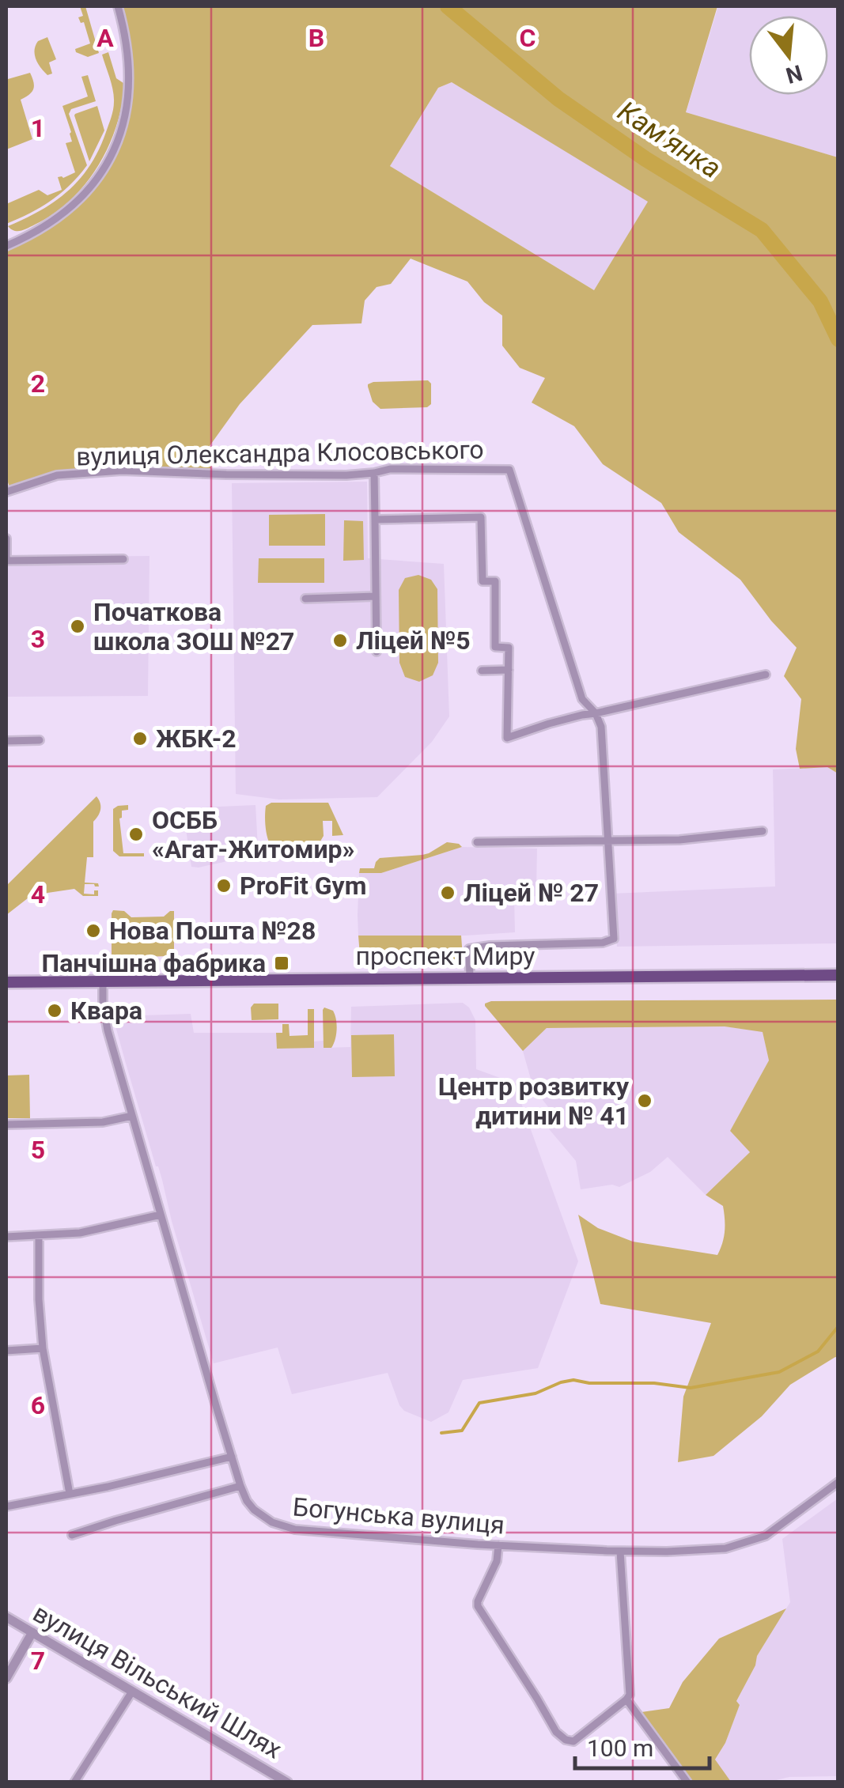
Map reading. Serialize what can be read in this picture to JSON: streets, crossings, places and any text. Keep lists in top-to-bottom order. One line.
{"streets":{"main road":["проспект Миру"],"street":["вулиця Олександра Клосовського","Богунська вулиця","вулиця Вільський Шлях"]},"crossings":[["проспект Миру","Богунська вулиця"]],"water":["Кам'янка"],"places":{"other":["Початкова школа ЗОШ №27","Ліцей №5","ЖБК-2","ОСББ «Агат-Житомир»","ProFit Gym","Ліцей № 27","Нова Пошта №28","Квара","Центр розвитку дитини № 41"],"transit":["Панчішна фабрика"]},"scale_bar":"100 m","north":"bottom","grid":{"columns":["A","B","C"],"rows":["1","2","3","4","5","6","7"]}}
